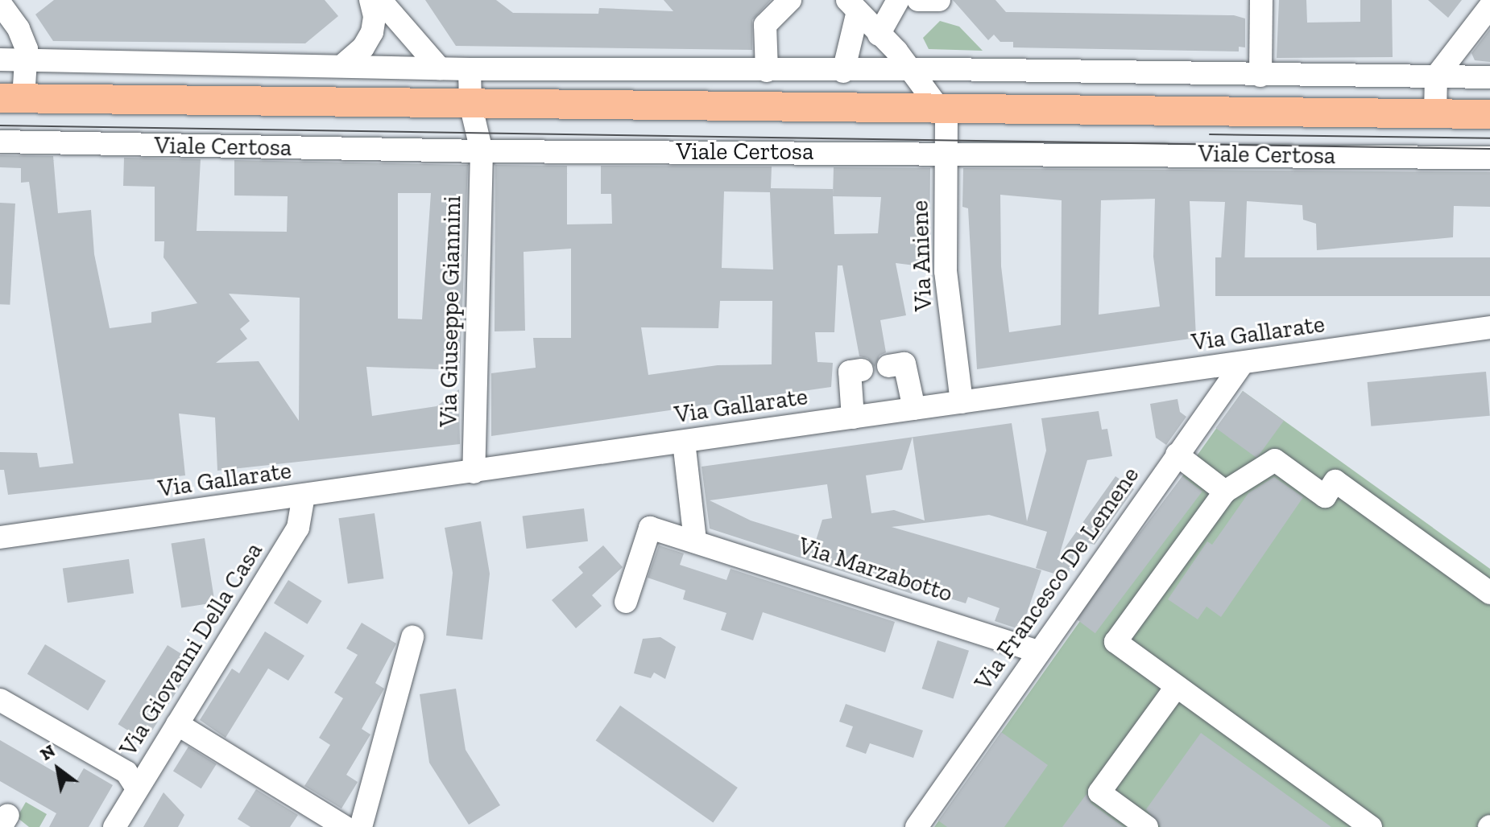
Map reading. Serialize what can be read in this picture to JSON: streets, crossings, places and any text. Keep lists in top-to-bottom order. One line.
{"streets":{"main road":["Viale Certosa"],"street":["Via Aniene","Via Giuseppe Giannini","Via Gallarate","Via Marzabotto","Via Francesco De Lemene","Via Giovanni Della Casa"]},"crossings":[["Viale Certosa","Via Aniene"],["Viale Certosa","Via Giuseppe Giannini"],["Via Aniene","Via Gallarate"],["Via Giuseppe Giannini","Via Gallarate"],["Via Gallarate","Via Francesco De Lemene"],["Via Gallarate","Via Giovanni Della Casa"],["Via Marzabotto","Via Francesco De Lemene"]],"north":"top left"}
